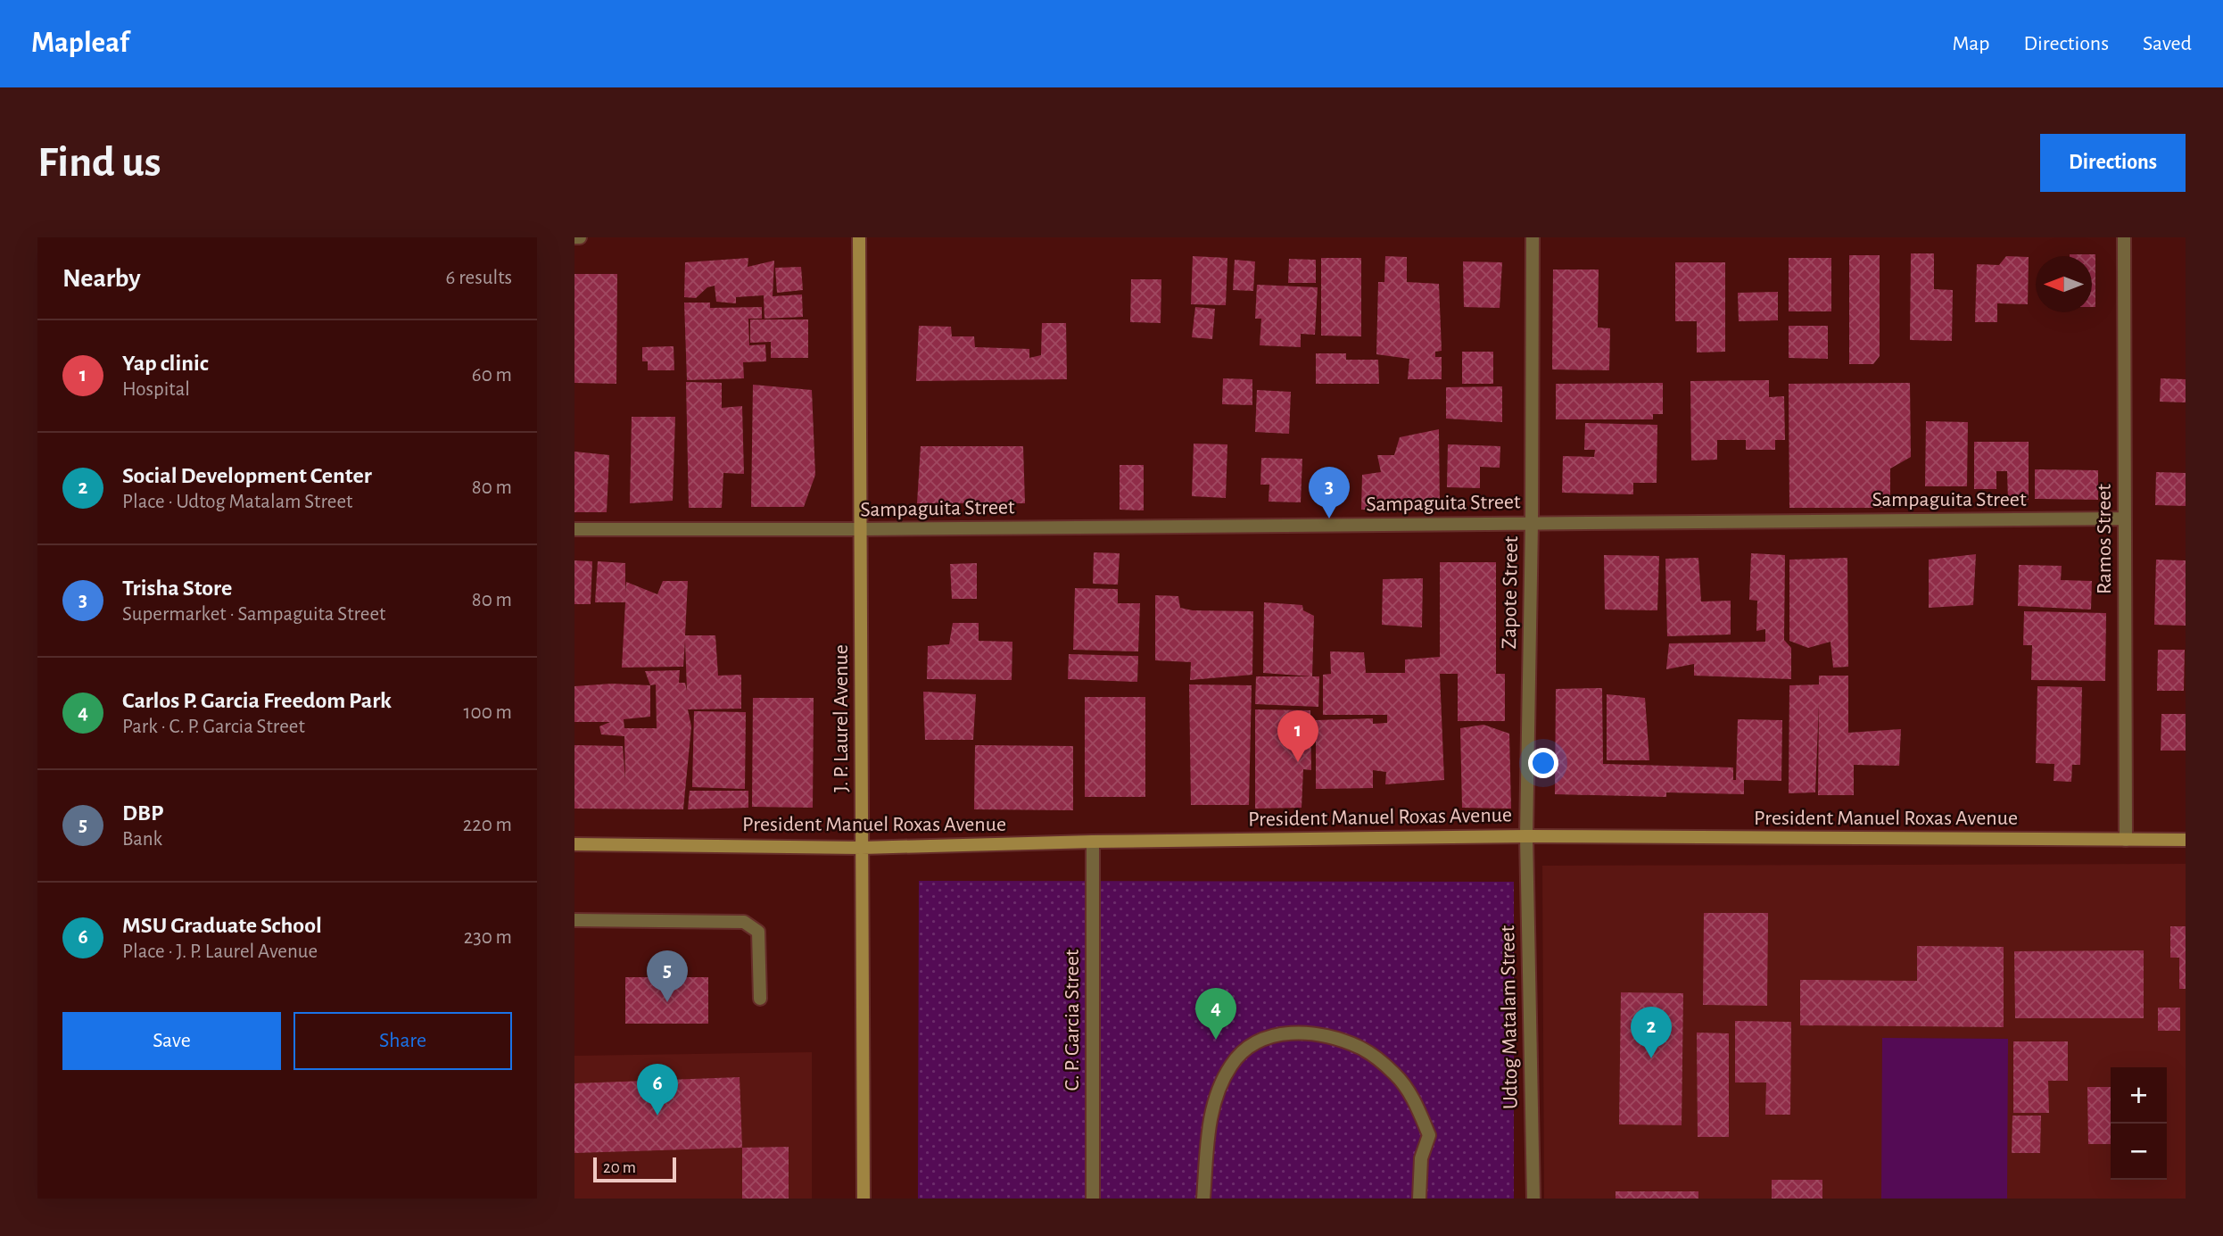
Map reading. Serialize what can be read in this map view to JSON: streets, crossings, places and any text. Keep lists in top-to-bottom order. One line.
{"streets":{"main road":["J. P. Laurel Avenue","President Manuel Roxas Avenue"],"street":["Sampaguita Street","Ramos Street","Zapote Street","Udtog Matalam Street","C. P. Garcia Street"]},"crossings":[["Sampaguita Street","Ramos Street"],["Sampaguita Street","Zapote Street"],["Sampaguita Street","J. P. Laurel Avenue"],["Ramos Street","President Manuel Roxas Avenue"],["Zapote Street","President Manuel Roxas Avenue"],["Zapote Street","Udtog Matalam Street"],["J. P. Laurel Avenue","President Manuel Roxas Avenue"],["President Manuel Roxas Avenue","Udtog Matalam Street"],["President Manuel Roxas Avenue","C. P. Garcia Street"]],"scale_bar":"20 m","north":"left","page":{"header":"Mapleaf","nav":["Map","Directions","Saved"],"buttons":["Directions",["Save","Share"]],"title":"Find us","heading":["Nearby","6 results"],"list":[{"mark":"1","name":"Yap clinic","note":"Hospital","value":"60 m"},{"mark":"2","name":"Social Development Center","note":"Place · Udtog Matalam Street","value":"80 m"},{"mark":"3","name":"Trisha Store","note":"Supermarket · Sampaguita Street","value":"80 m"},{"mark":"4","name":"Carlos P. Garcia Freedom Park","note":"Park · C. P. Garcia Street","value":"100 m"},{"mark":"5","name":"DBP","note":"Bank","value":"220 m"},{"mark":"6","name":"MSU Graduate School","note":"Place · J. P. Laurel Avenue","value":"230 m"}],"pins":["3","1","5","4","2","6"],"map_buttons":["+","−"],"scale":"20 m"}}
